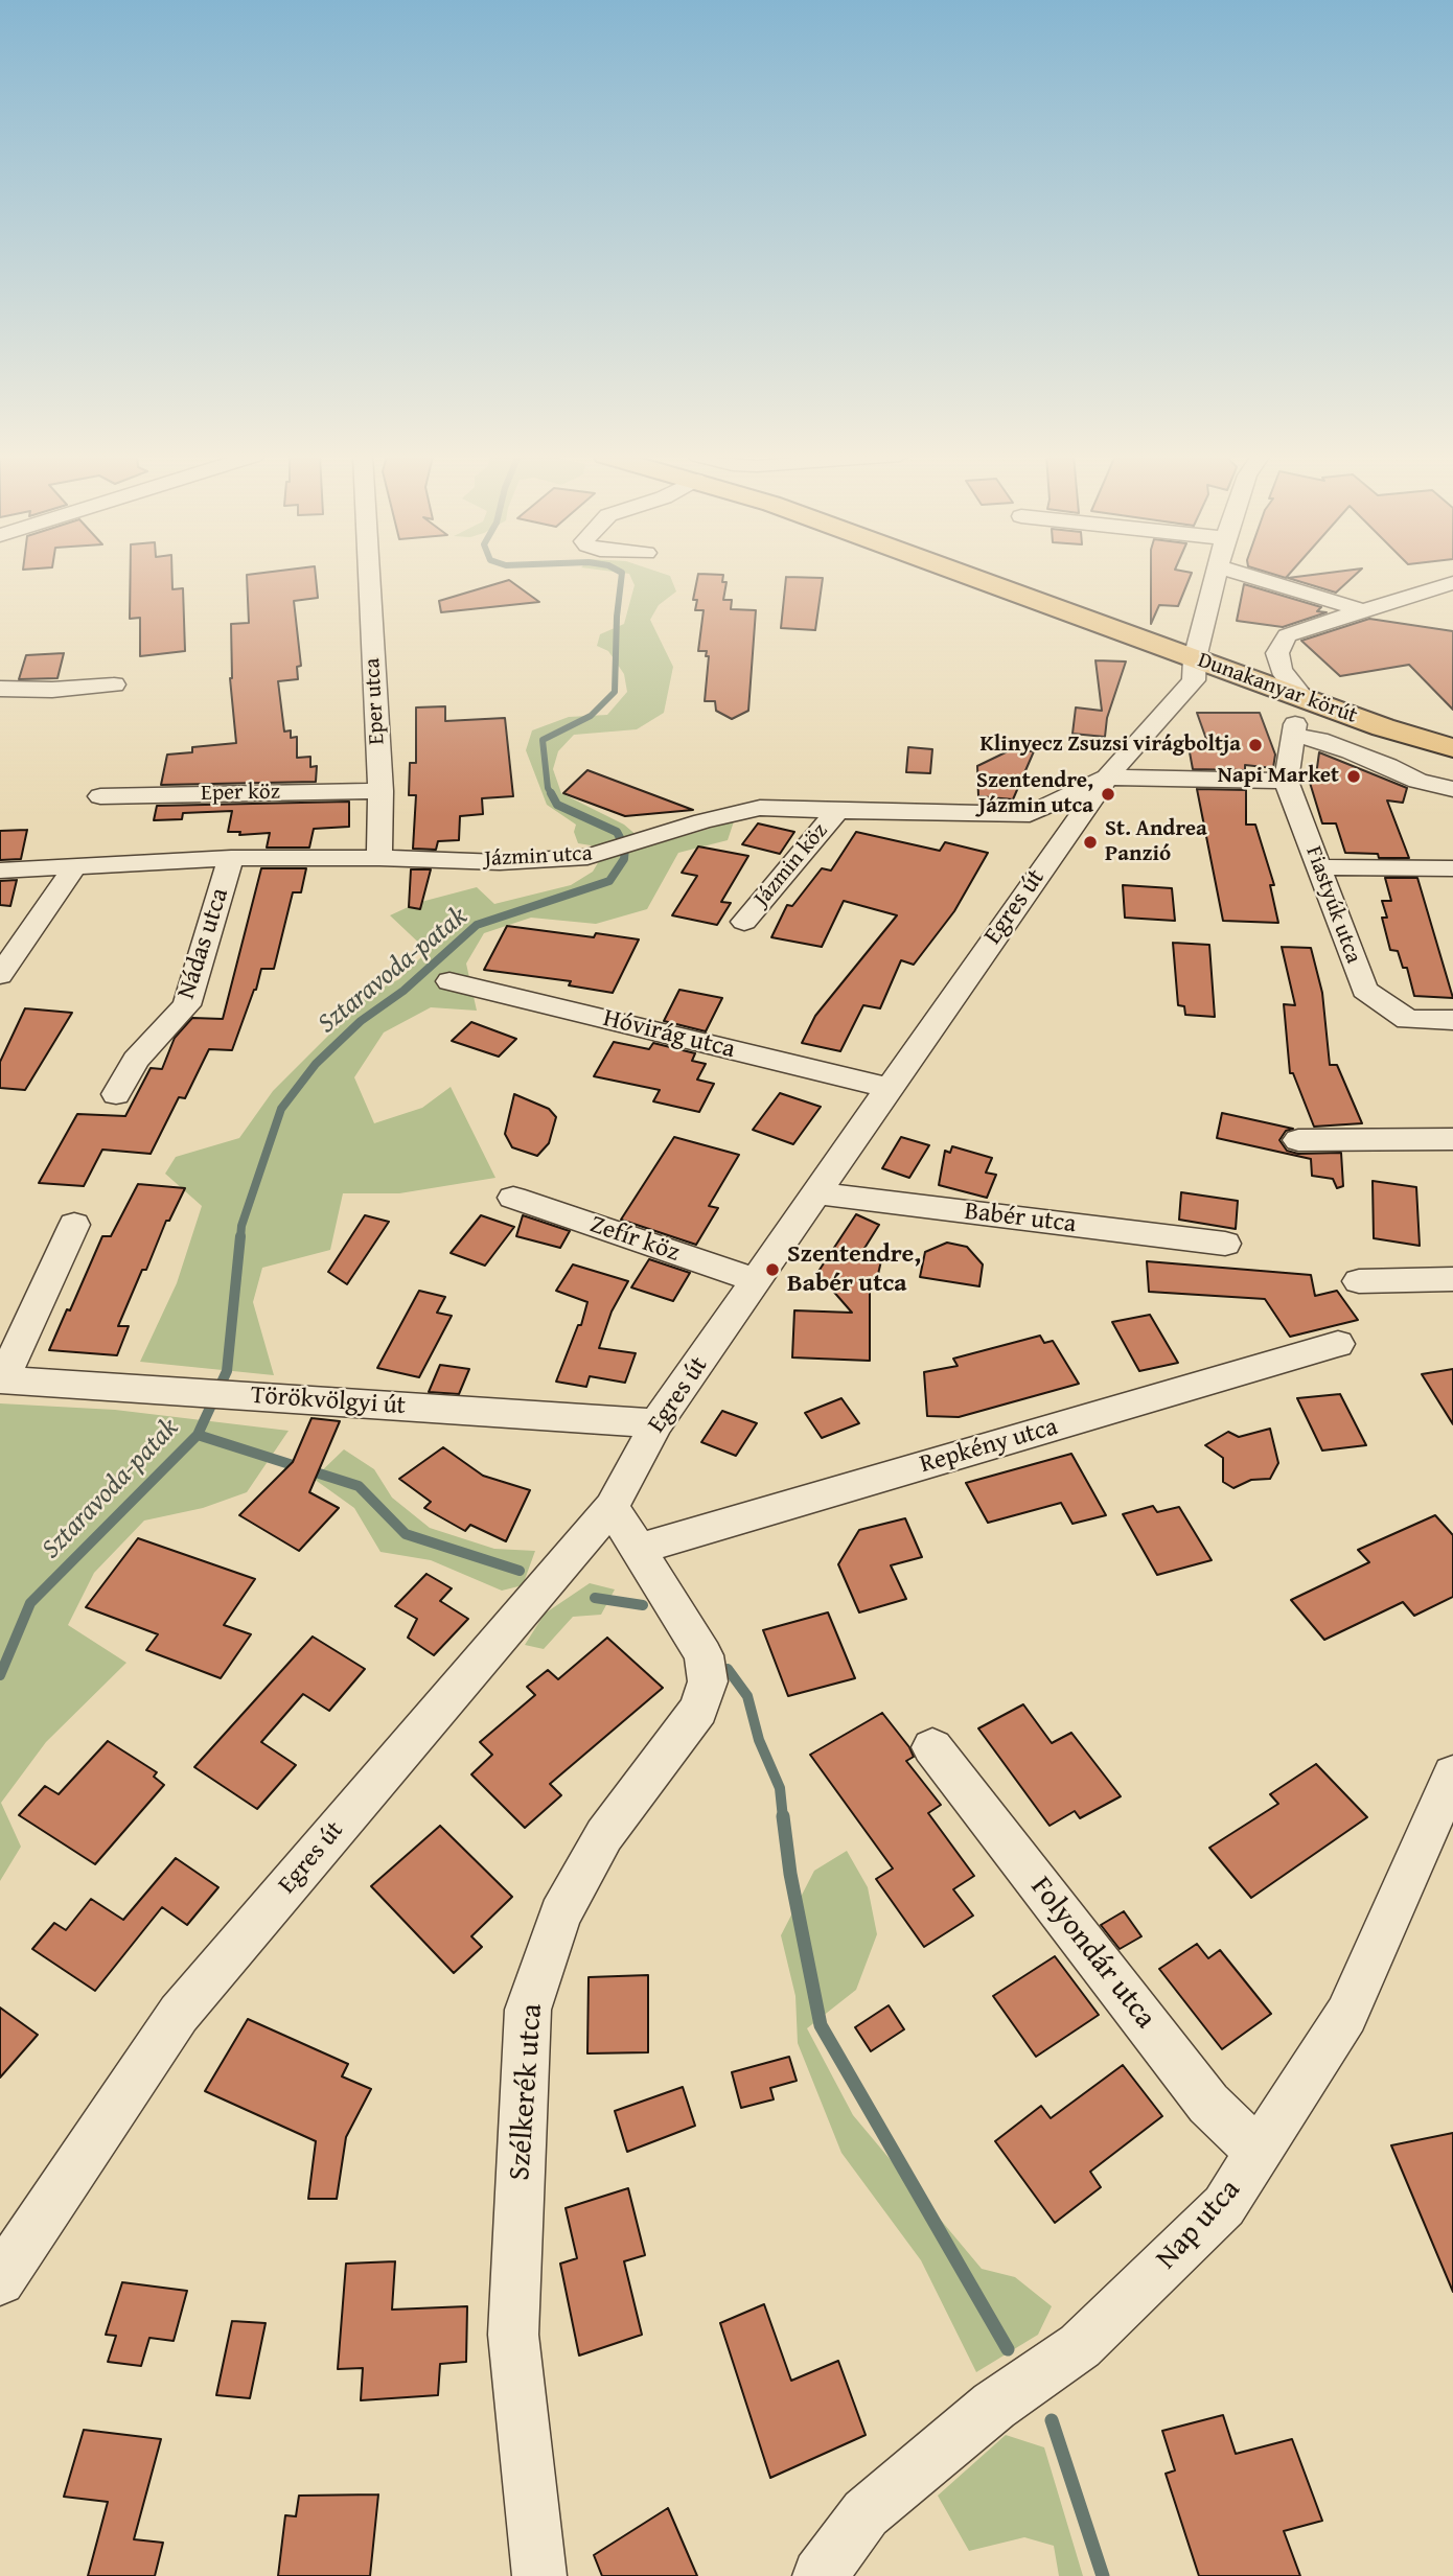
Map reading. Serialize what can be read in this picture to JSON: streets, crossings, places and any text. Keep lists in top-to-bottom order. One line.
{"streets":{"main road":["Dunakanyar körút"],"street":["Eper utca","Eper köz","Jázmin utca","Jázmin köz","Fiastyúk utca","Egres út","Nádas utca","Hóvirág utca","Babér utca","Zefír köz","Törökvölgyi út","Repkény utca","Folyondár utca","Szélkerék utca","Nap utca"]},"crossings":[["Dunakanyar körút","Egres út"],["Eper utca","Eper köz"],["Eper utca","Jázmin utca"],["Jázmin utca","Jázmin köz"],["Jázmin utca","Egres út"],["Jázmin utca","Nádas utca"],["Egres út","Hóvirág utca"],["Egres út","Babér utca"],["Egres út","Zefír köz"],["Egres út","Törökvölgyi út"],["Egres út","Szélkerék utca"],["Repkény utca","Szélkerék utca"],["Folyondár utca","Nap utca"]],"water":["Sztaravoda-patak"],"places":["Klinyecz Zsuzsi virágboltja","Napi Market","Szentendre, Jázmin utca","St. Andrea Panzió","Szentendre, Babér utca"]}
